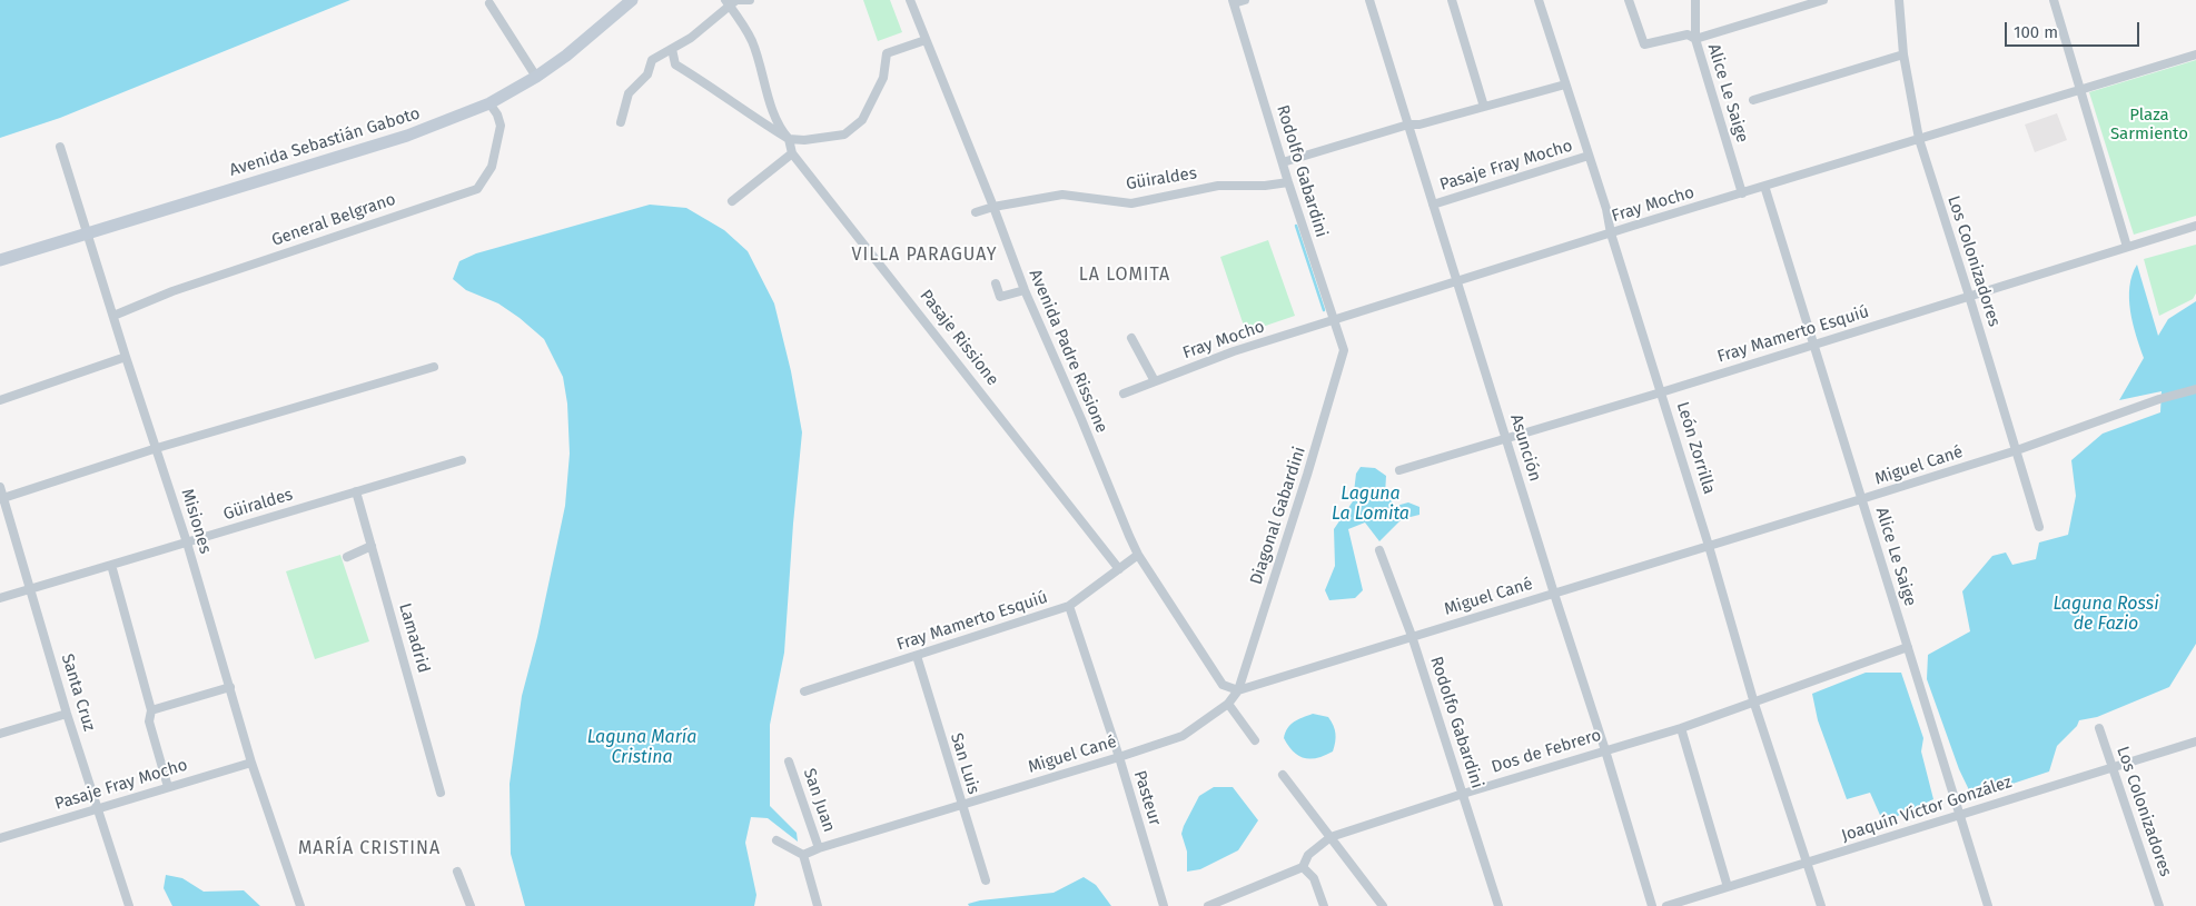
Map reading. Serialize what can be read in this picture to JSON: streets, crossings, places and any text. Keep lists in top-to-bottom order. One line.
{"streets":{"main road":["Avenida Sebastián Gaboto"],"street":["Alice Le Saige","Pasaje Fray Mocho","Rodolfo Gabardini","Güiraldes","Fray Mocho","General Belgrano","Los Colonizadores","Fray Mamerto Esquiú","Pasaje Rissione","Avenida Padre Rissione","Asunción","León Zorrilla","Miguel Cané","Diagonal Gabardini","Misiones","Lamadrid","Santa Cruz","Dos de Febrero","San Luis","Pasteur","San Juan","Joaquín Víctor González"]},"crossings":[["Alice Le Saige","Fray Mocho"],["Alice Le Saige","Fray Mamerto Esquiú"],["Alice Le Saige","Miguel Cané"],["Alice Le Saige","Dos de Febrero"],["Alice Le Saige","Joaquín Víctor González"],["Avenida Sebastián Gaboto","General Belgrano"],["Avenida Sebastián Gaboto","Misiones"],["Pasaje Fray Mocho","Asunción"],["Pasaje Fray Mocho","León Zorrilla"],["Pasaje Fray Mocho","Misiones"],["Pasaje Fray Mocho","Santa Cruz"],["Rodolfo Gabardini","Güiraldes"],["Rodolfo Gabardini","Fray Mocho"],["Rodolfo Gabardini","Miguel Cané"],["Rodolfo Gabardini","Diagonal Gabardini"],["Rodolfo Gabardini","Dos de Febrero"],["Güiraldes","Avenida Padre Rissione"],["Güiraldes","Misiones"],["Güiraldes","Lamadrid"],["Güiraldes","Santa Cruz"],["Fray Mocho","Los Colonizadores"],["Fray Mocho","Asunción"],["Fray Mocho","León Zorrilla"],["General Belgrano","Misiones"],["Los Colonizadores","Fray Mamerto Esquiú"],["Los Colonizadores","Miguel Cané"],["Los Colonizadores","Joaquín Víctor González"],["Fray Mamerto Esquiú","Pasaje Rissione"],["Fray Mamerto Esquiú","Avenida Padre Rissione"],["Fray Mamerto Esquiú","Asunción"],["Fray Mamerto Esquiú","León Zorrilla"],["Fray Mamerto Esquiú","San Luis"],["Fray Mamerto Esquiú","Pasteur"],["Avenida Padre Rissione","Miguel Cané"],["Avenida Padre Rissione","Diagonal Gabardini"],["Asunción","Miguel Cané"],["Asunción","Dos de Febrero"],["León Zorrilla","Miguel Cané"],["León Zorrilla","Dos de Febrero"],["León Zorrilla","Joaquín Víctor González"],["Miguel Cané","Diagonal Gabardini"],["Miguel Cané","San Luis"],["Miguel Cané","Pasteur"],["Miguel Cané","San Juan"]],"districts":["VILLA PARAGUAY","LA LOMITA","MARÍA CRISTINA"],"water":["Laguna La Lomita","Laguna Rossi de Fazio","Laguna María Cristina"],"parks":["Plaza Sarmiento"],"scale_bar":"100 m"}
